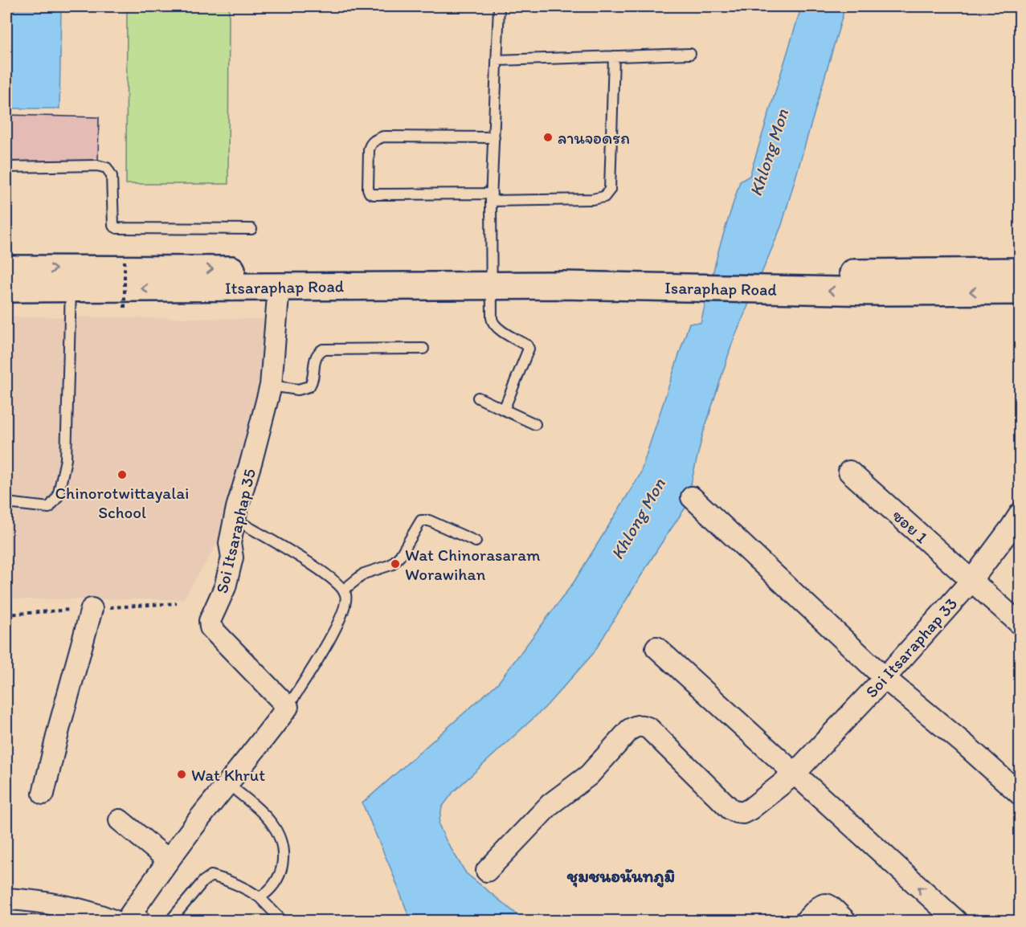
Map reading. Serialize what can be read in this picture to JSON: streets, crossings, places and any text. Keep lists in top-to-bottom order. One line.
{"streets":{"main road":["Itsaraphap Road","Isaraphap Road"],"street":["ซอย 1","Soi Itsaraphap 35","Soi Itsaraphap 33"]},"crossings":[["Itsaraphap Road","Isaraphap Road"],["Itsaraphap Road","Soi Itsaraphap 35"],["ซอย 1","Soi Itsaraphap 33"]],"districts":["ชุมชนอนันทภูมิ"],"water":["Khlong Mon"],"places":["ลานจอดรถ","Chinorotwittayalai School","Wat Chinorasaram Worawihan","Wat Khrut"]}
